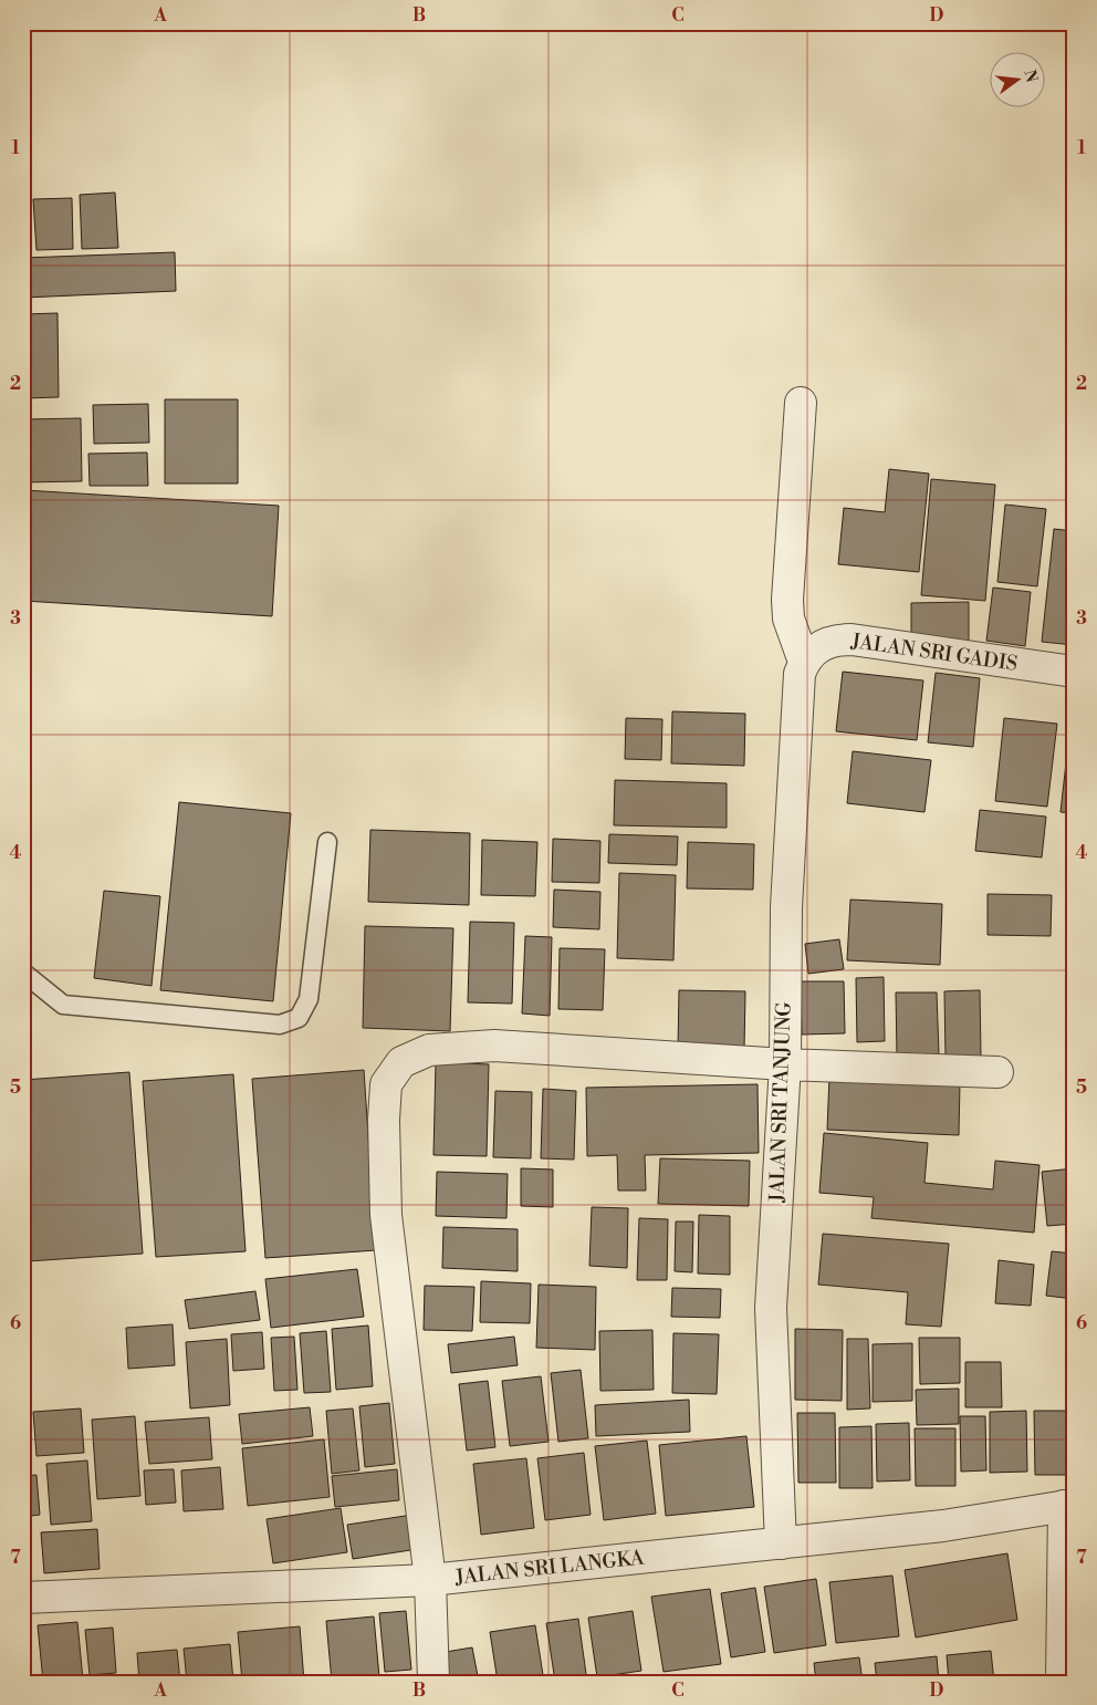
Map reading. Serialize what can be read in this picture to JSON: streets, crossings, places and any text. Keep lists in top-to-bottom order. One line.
{"streets":{"street":["JALAN SRI GADIS","JALAN SRI TANJUNG","JALAN SRI LANGKA"]},"crossings":[["JALAN SRI GADIS","JALAN SRI TANJUNG"],["JALAN SRI TANJUNG","JALAN SRI LANGKA"]],"north":"right","grid":{"columns":["A","B","C","D"],"rows":["1","2","3","4","5","6","7"]}}
